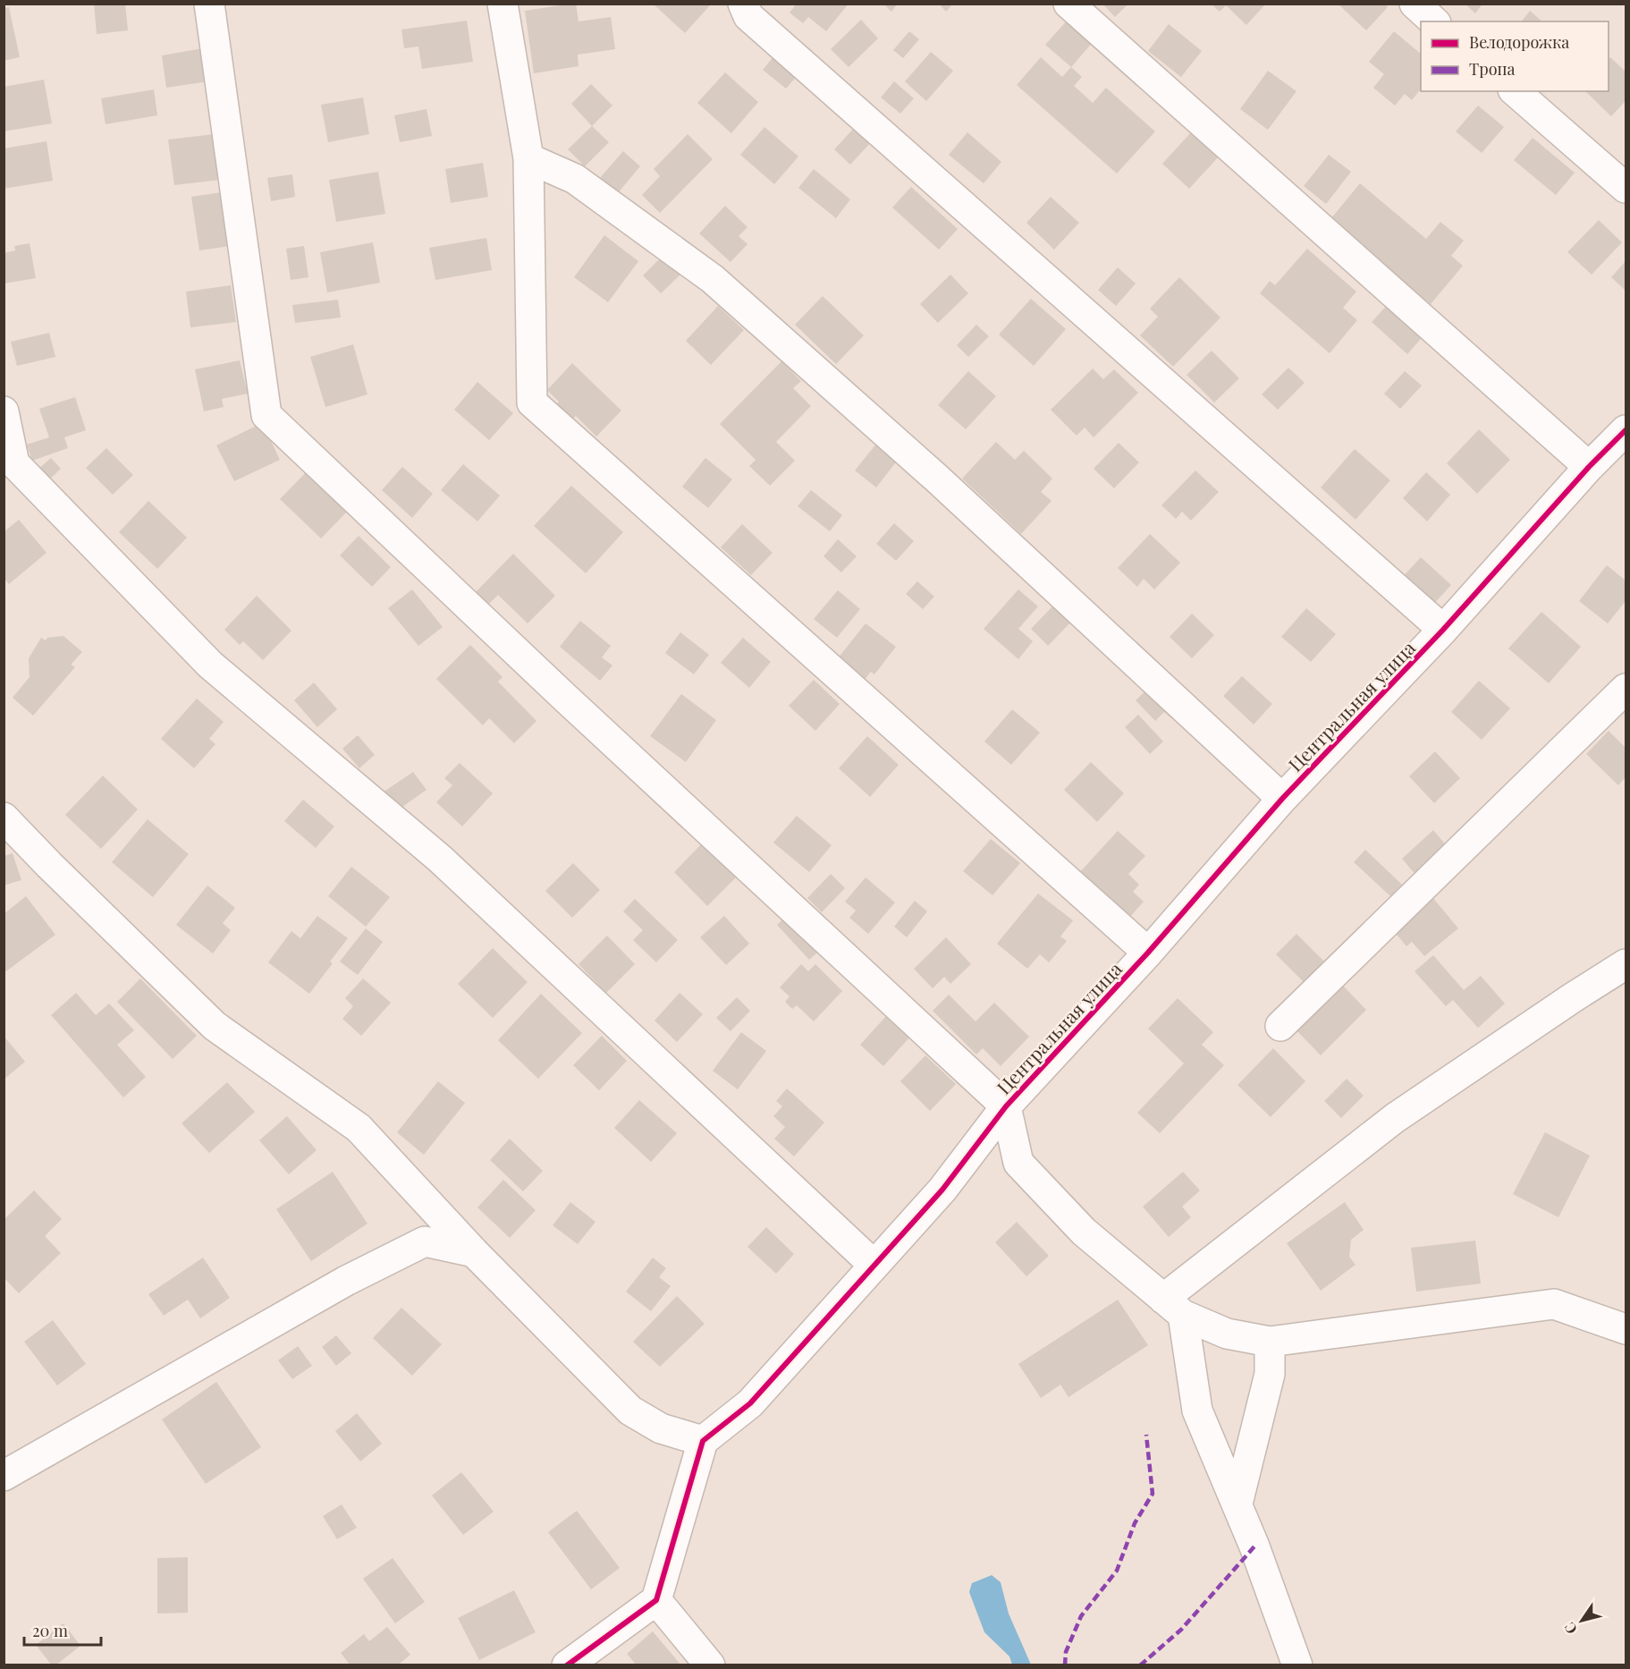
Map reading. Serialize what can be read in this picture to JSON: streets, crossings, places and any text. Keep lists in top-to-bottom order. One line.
{"streets":{"street":["Центральная улица"]},"legend":["Велодорожка","Тропа"],"scale_bar":"20 m","north":"bottom left"}
